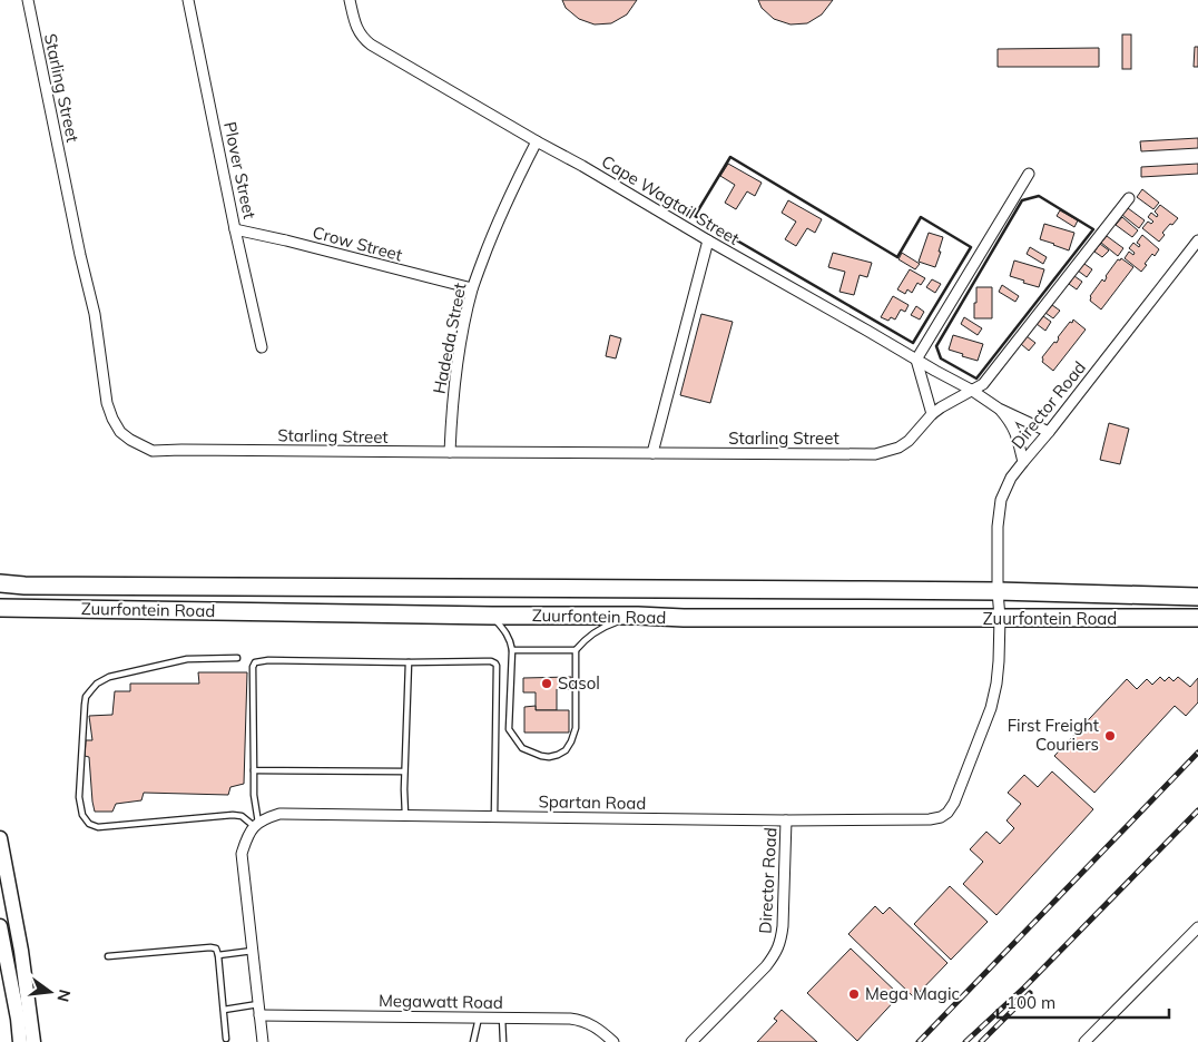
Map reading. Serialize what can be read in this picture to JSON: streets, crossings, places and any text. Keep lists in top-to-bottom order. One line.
{"streets":{"main road":["Zuurfontein Road"],"street":["Starling Street","Plover Street","Cape Wagtail Street","Crow Street","Hadeda Street","Director Road","Spartan Road","Megawatt Road"]},"crossings":[["Starling Street","Cape Wagtail Street"],["Starling Street","Hadeda Street"],["Plover Street","Crow Street"],["Cape Wagtail Street","Hadeda Street"],["Crow Street","Hadeda Street"],["Director Road","Zuurfontein Road"],["Director Road","Spartan Road"],["Zuurfontein Road","Spartan Road"]],"places":["Sasol","First Freight Couriers","Mega Magic"],"scale_bar":"100 m","north":"right"}
